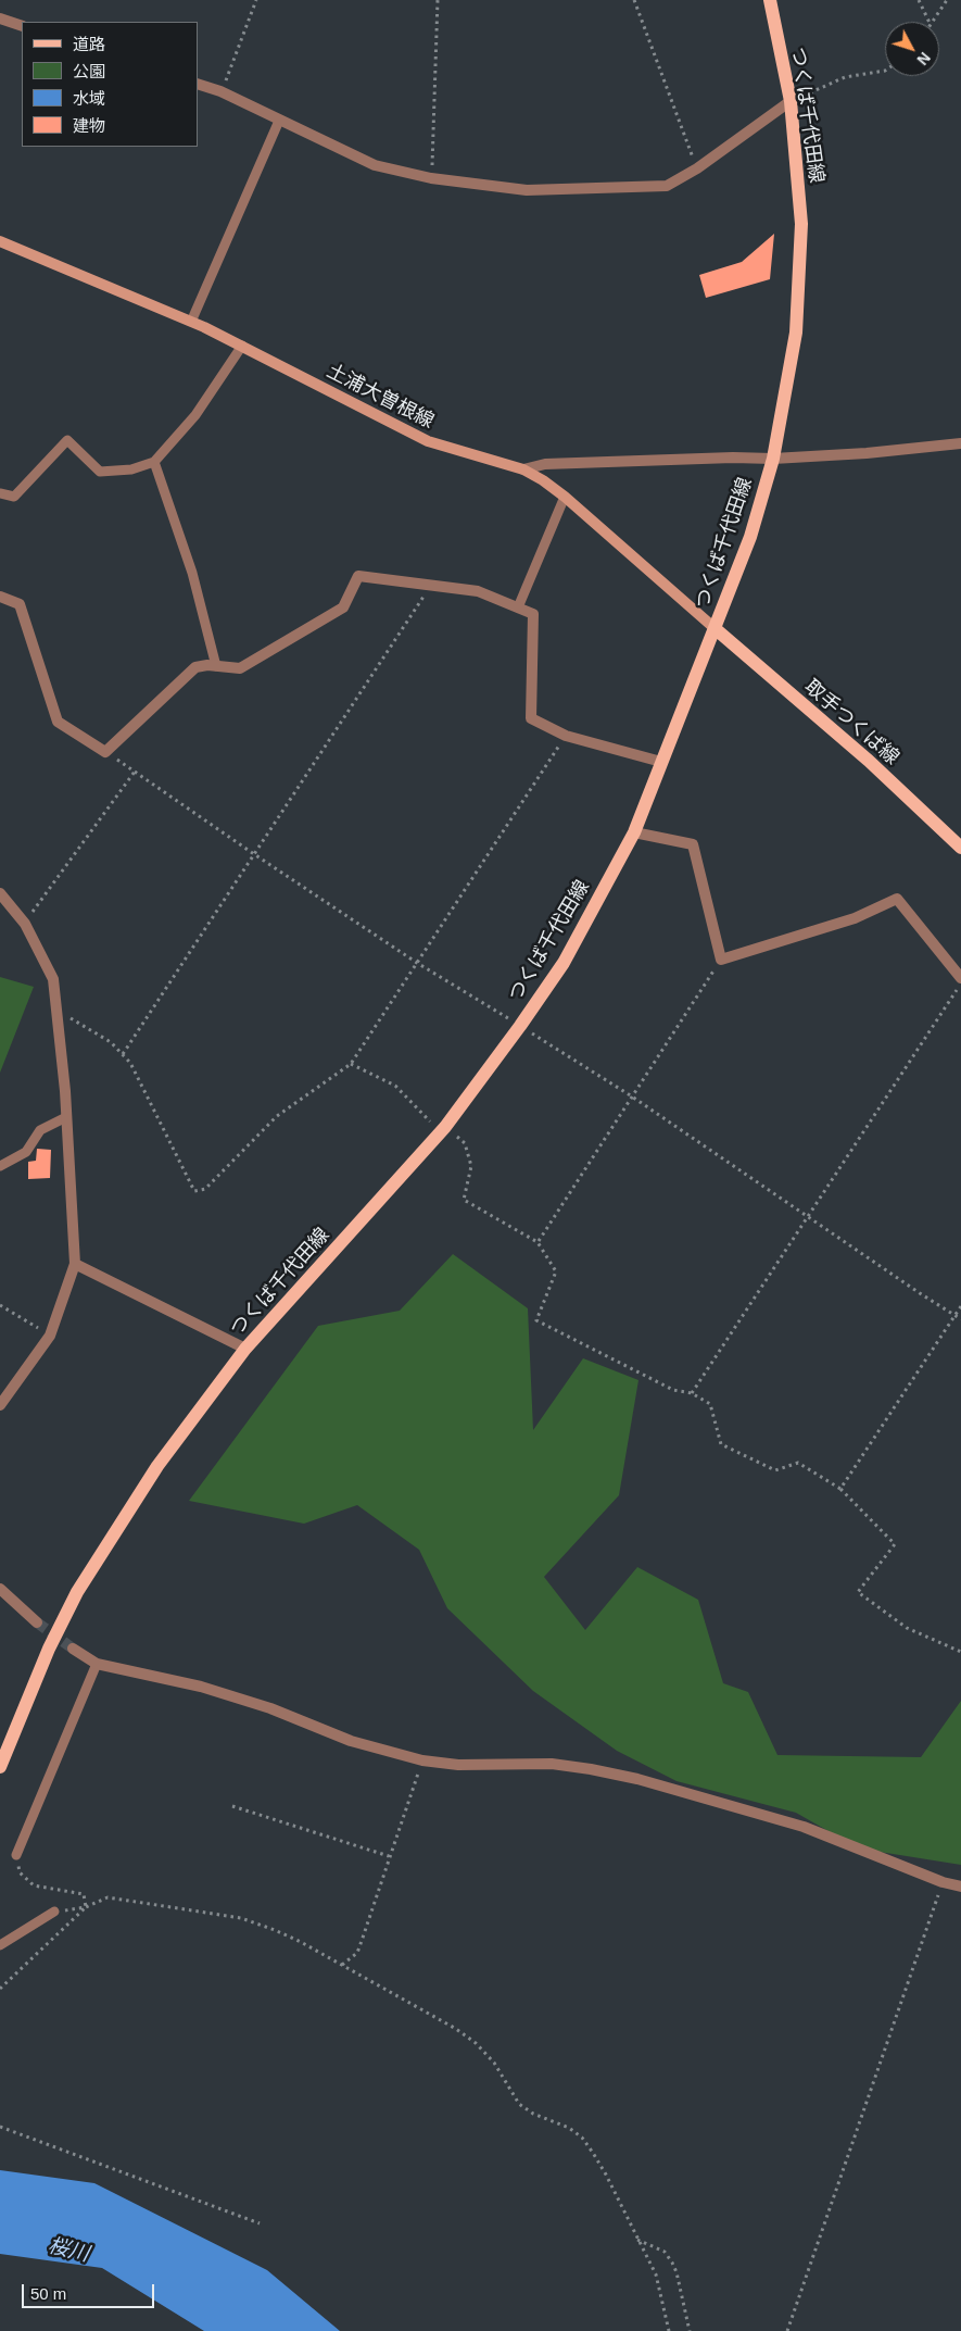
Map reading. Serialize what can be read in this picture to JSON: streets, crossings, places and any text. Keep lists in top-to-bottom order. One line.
{"streets":{"main road":["つくば千代田線","土浦大曽根線","取手つくば線"]},"crossings":[["つくば千代田線","土浦大曽根線"],["つくば千代田線","取手つくば線"],["土浦大曽根線","取手つくば線"]],"water":["桜川"],"legend":["道路","公園","水域","建物"],"scale_bar":"50 m","north":"bottom right"}
